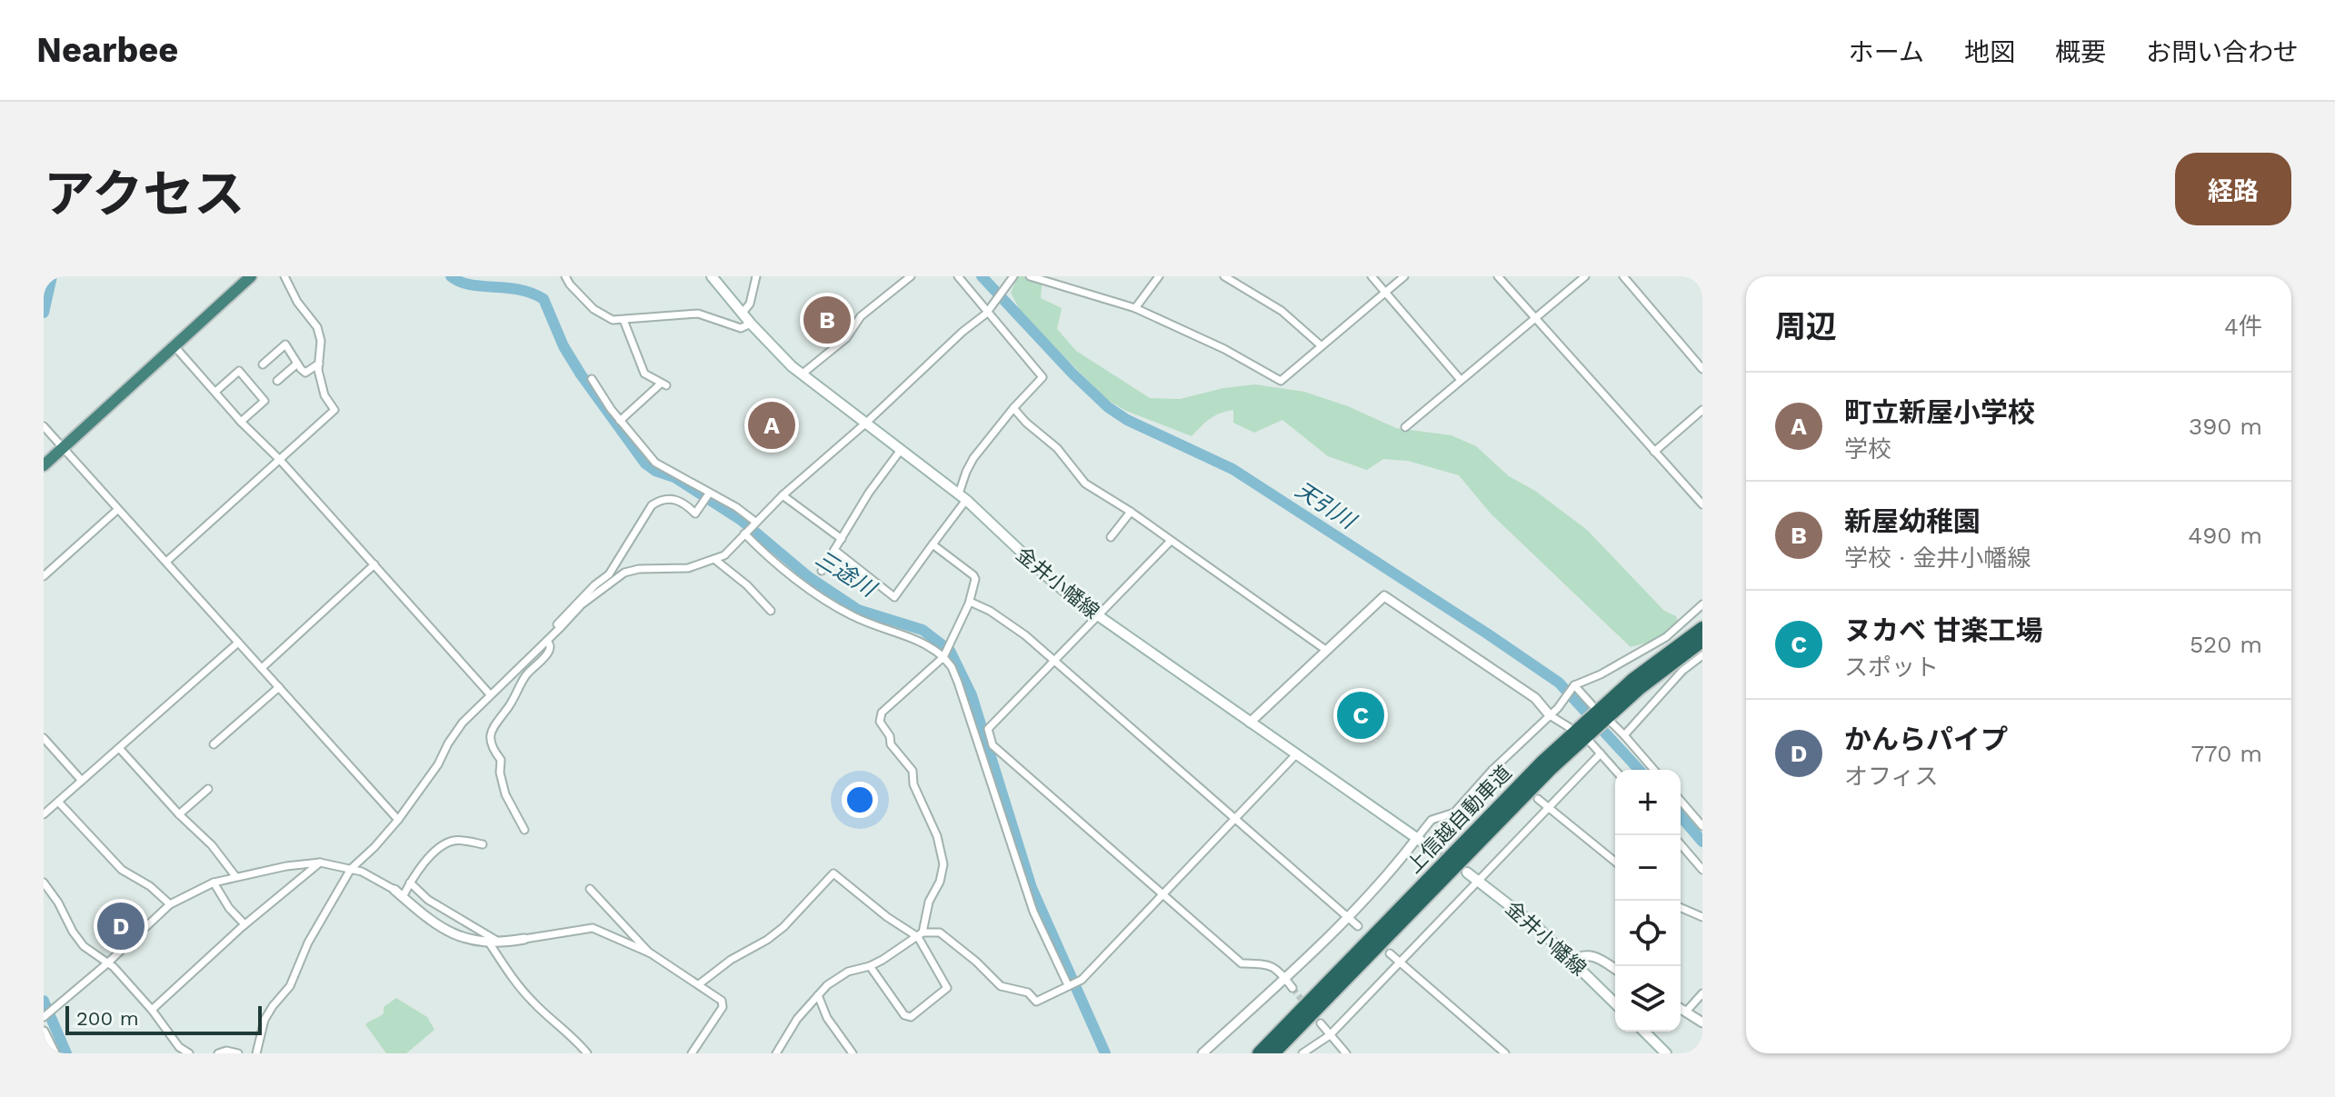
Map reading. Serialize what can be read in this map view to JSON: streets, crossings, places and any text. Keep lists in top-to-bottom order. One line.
{"streets":{"highway":["上信越自動車道"],"main road":["金井小幡線"]},"water":["天引川","三途川"],"scale_bar":"200 m","page":{"header":"Nearbee","nav":["ホーム","地図","概要","お問い合わせ"],"title":"アクセス","buttons":"経路","heading":["周辺","4件"],"pins":["B","A","C","D"],"list":[{"mark":"A","name":"町立新屋小学校","note":"学校","value":"390 m"},{"mark":"B","name":"新屋幼稚園","note":"学校 · 金井小幡線","value":"490 m"},{"mark":"C","name":"ヌカベ 甘楽工場","note":"スポット","value":"520 m"},{"mark":"D","name":"かんらパイプ","note":"オフィス","value":"770 m"}],"map_buttons":["+","−"],"scale":"200 m"}}
